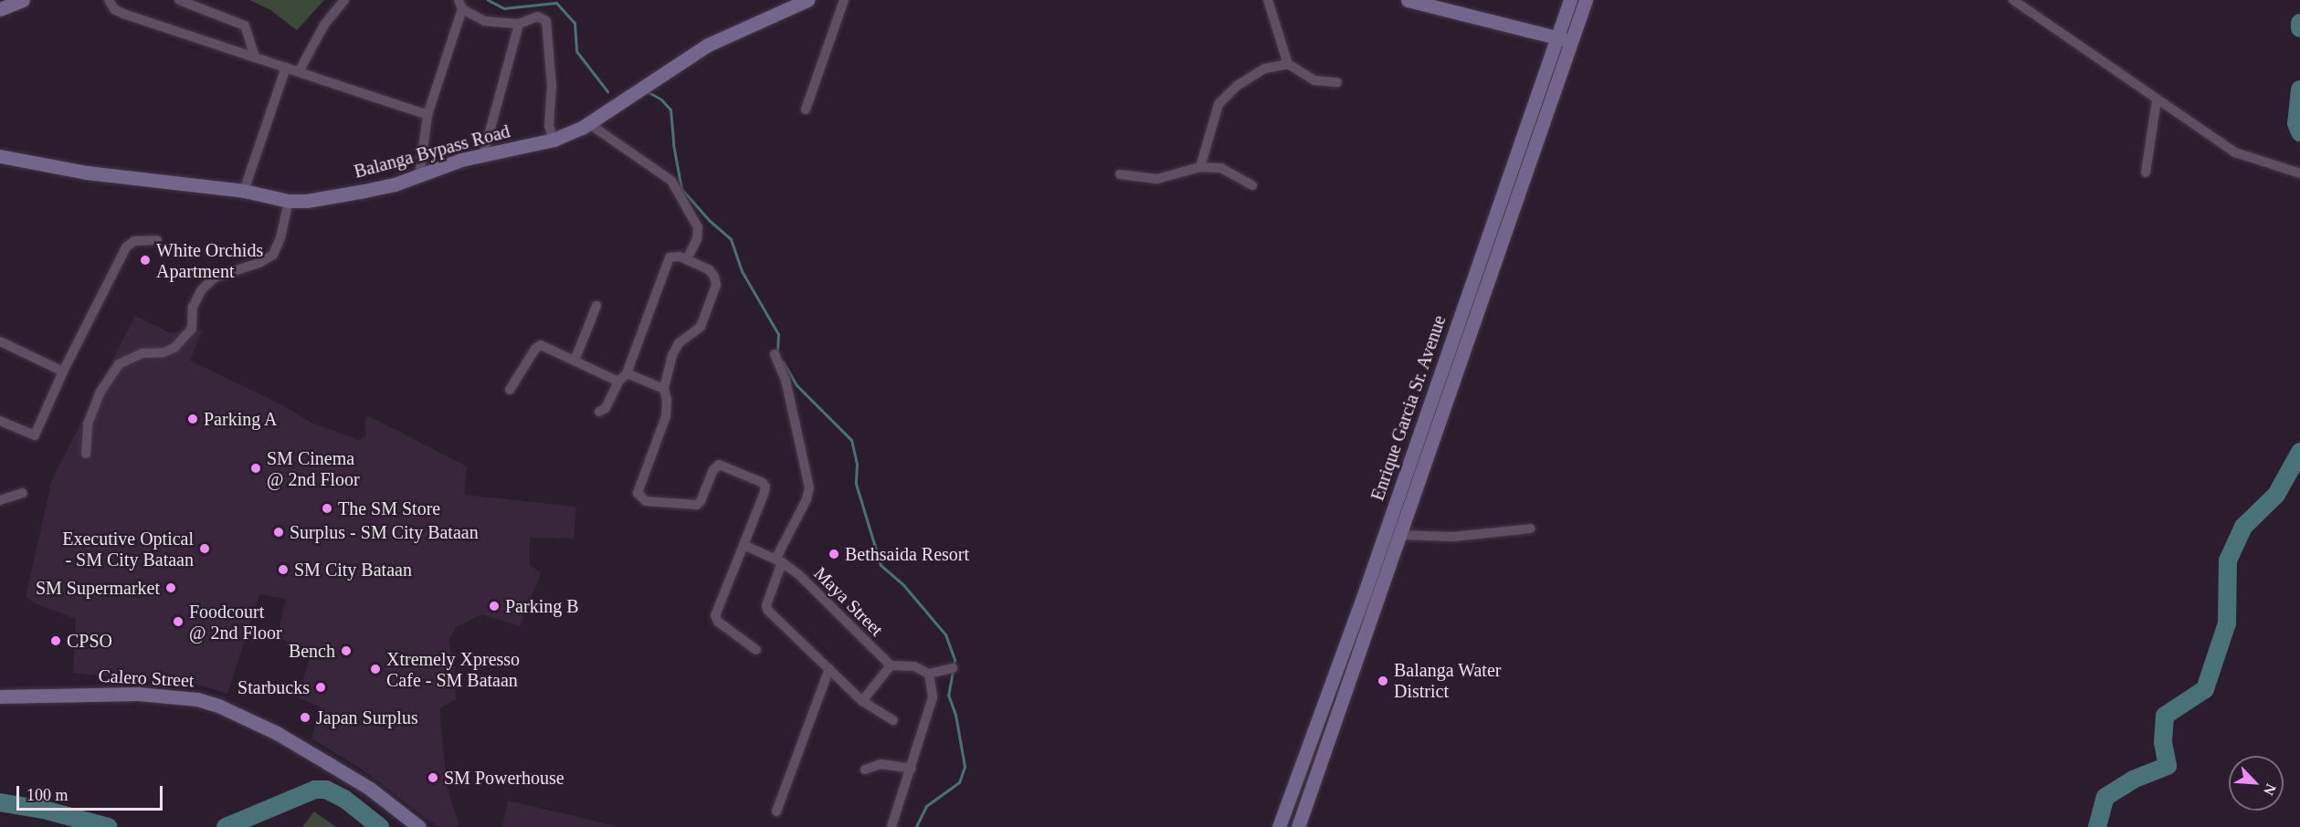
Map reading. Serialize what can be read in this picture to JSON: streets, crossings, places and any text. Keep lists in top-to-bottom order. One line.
{"streets":{"main road":["Balanga Bypass Road","Enrique Garcia Sr. Avenue","Calero Street"],"street":["Maya Street"]},"places":["White Orchids Apartment","Parking A","SM Cinema @ 2nd Floor","The SM Store","Surplus - SM City Bataan","Executive Optical - SM City Bataan","Bethsaida Resort","SM City Bataan","SM Supermarket","Parking B","Foodcourt @ 2nd Floor","CPSO","Bench","Xtremely Xpresso Cafe - SM Bataan","Balanga Water District","Starbucks","Japan Surplus","SM Powerhouse"],"scale_bar":"100 m","north":"bottom right"}
